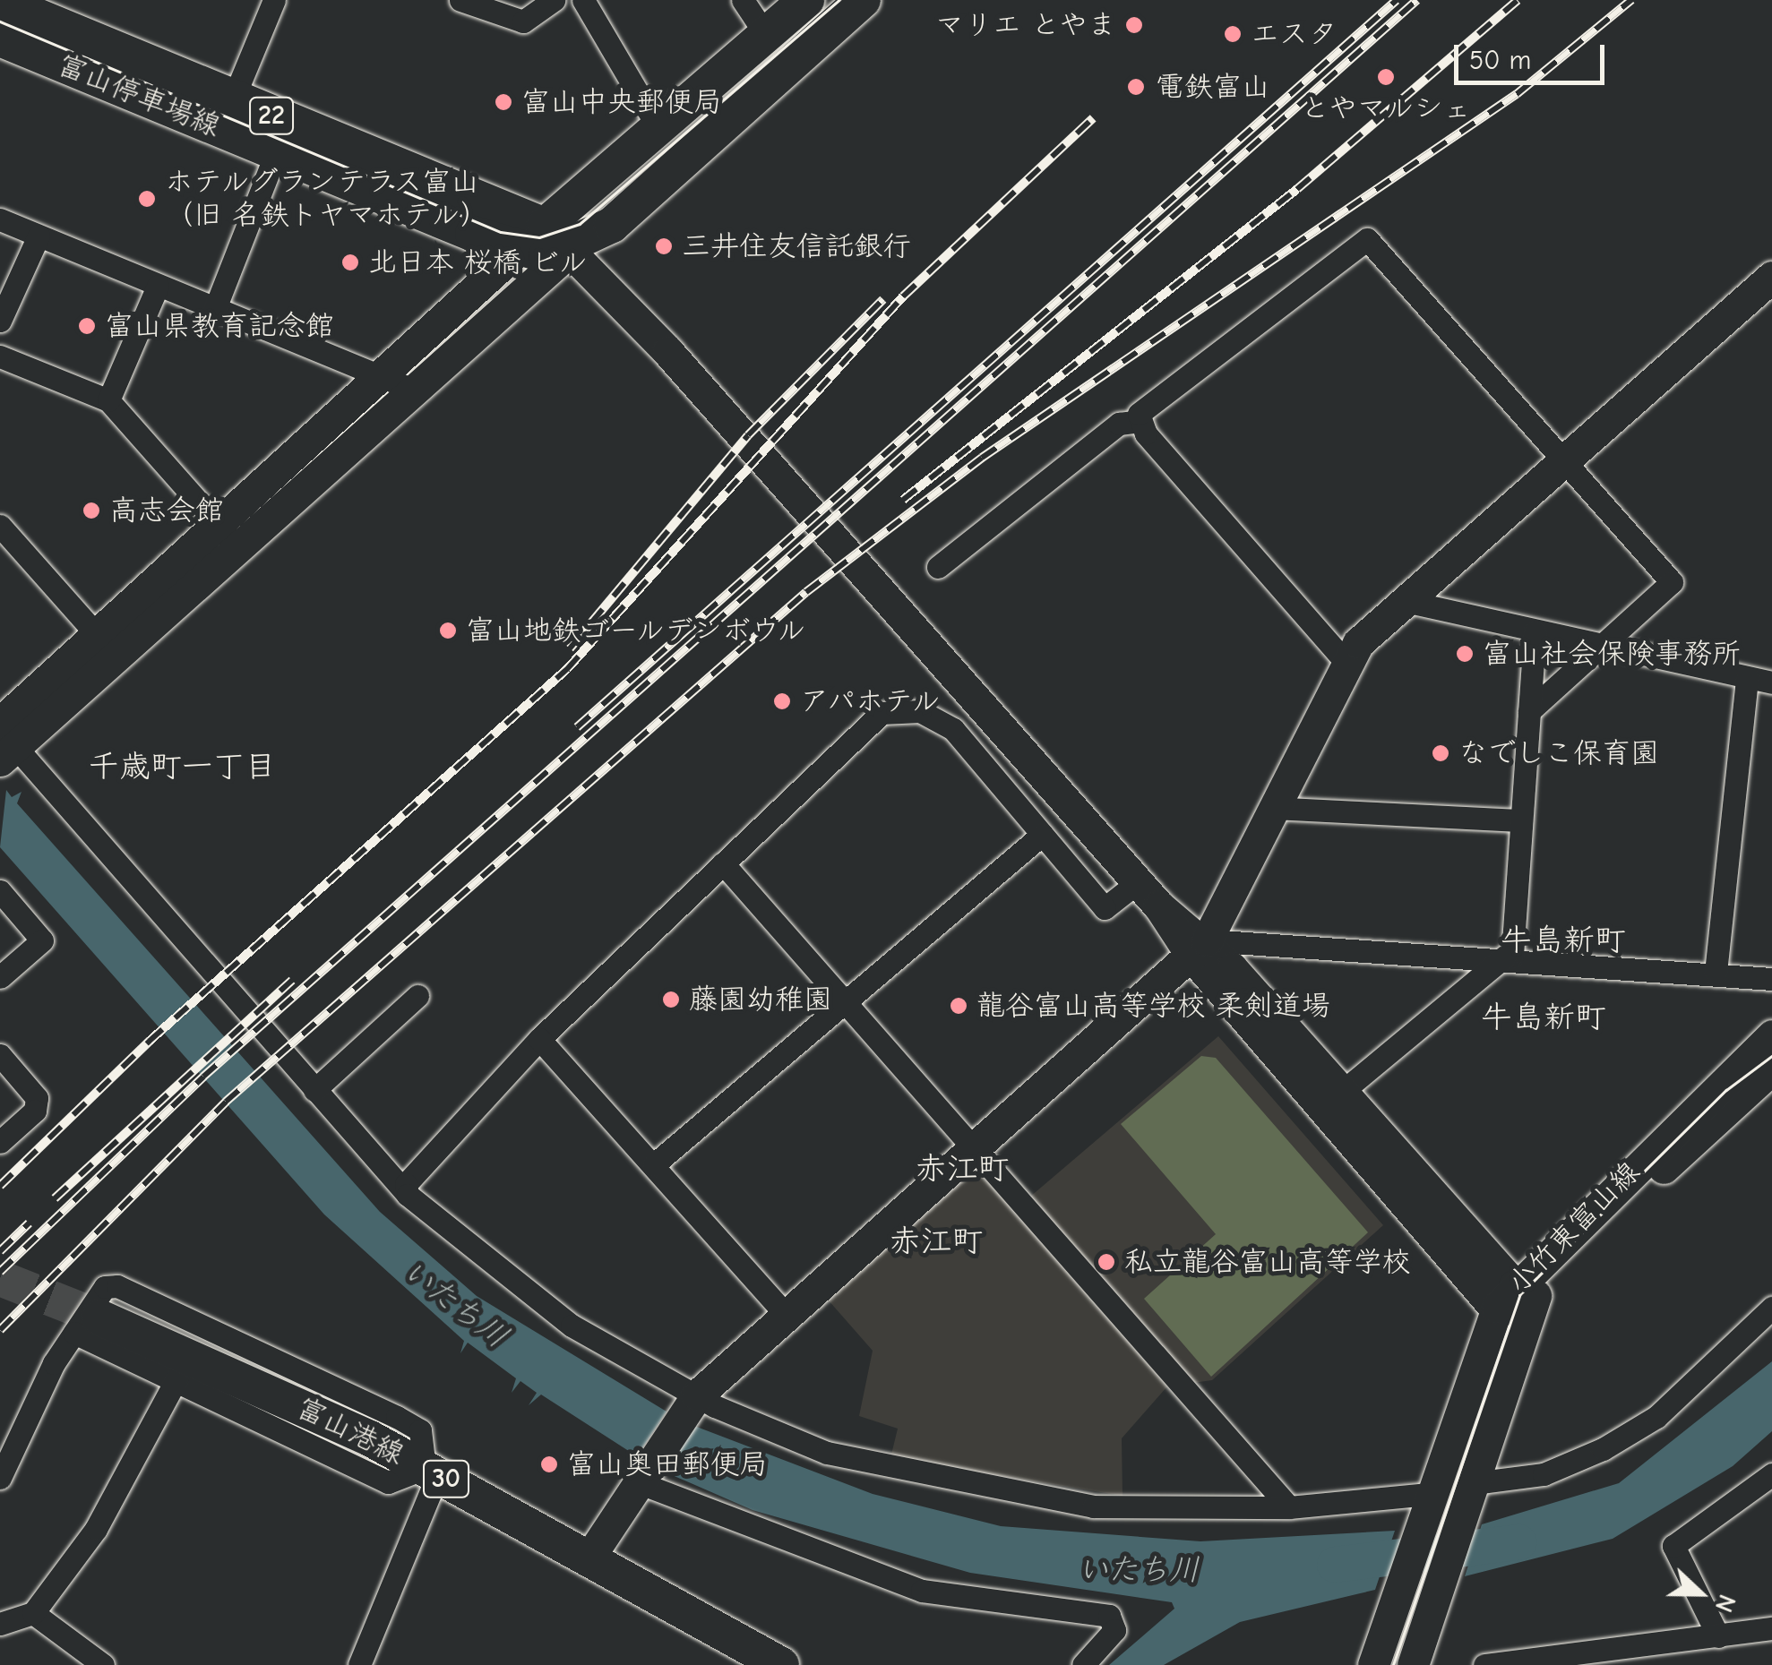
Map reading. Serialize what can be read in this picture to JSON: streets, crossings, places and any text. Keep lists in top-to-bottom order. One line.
{"streets":{"main road":["富山停車場線","22","富山港線","30"],"street":["小竹東富山線"]},"districts":["千歳町一丁目","牛島新町","牛島新町","赤江町","赤江町"],"water":["いたち川"],"places":["マリエ とやま","エスタ","とやマルシェ","電鉄富山","富山中央郵便局","ホテルグランテラス富山 （旧 名鉄トヤマホテル）","三井住友信託銀行","北日本 桜橋 ビル","富山県教育記念館","高志会館","富山地鉄ゴールデンボウル","富山社会保険事務所","アパホテル","なでしこ保育園","藤園幼稚園","龍谷富山高等学校 柔剣道場","私立龍谷富山高等学校","富山奥田郵便局"],"scale_bar":"50 m","north":"right"}
